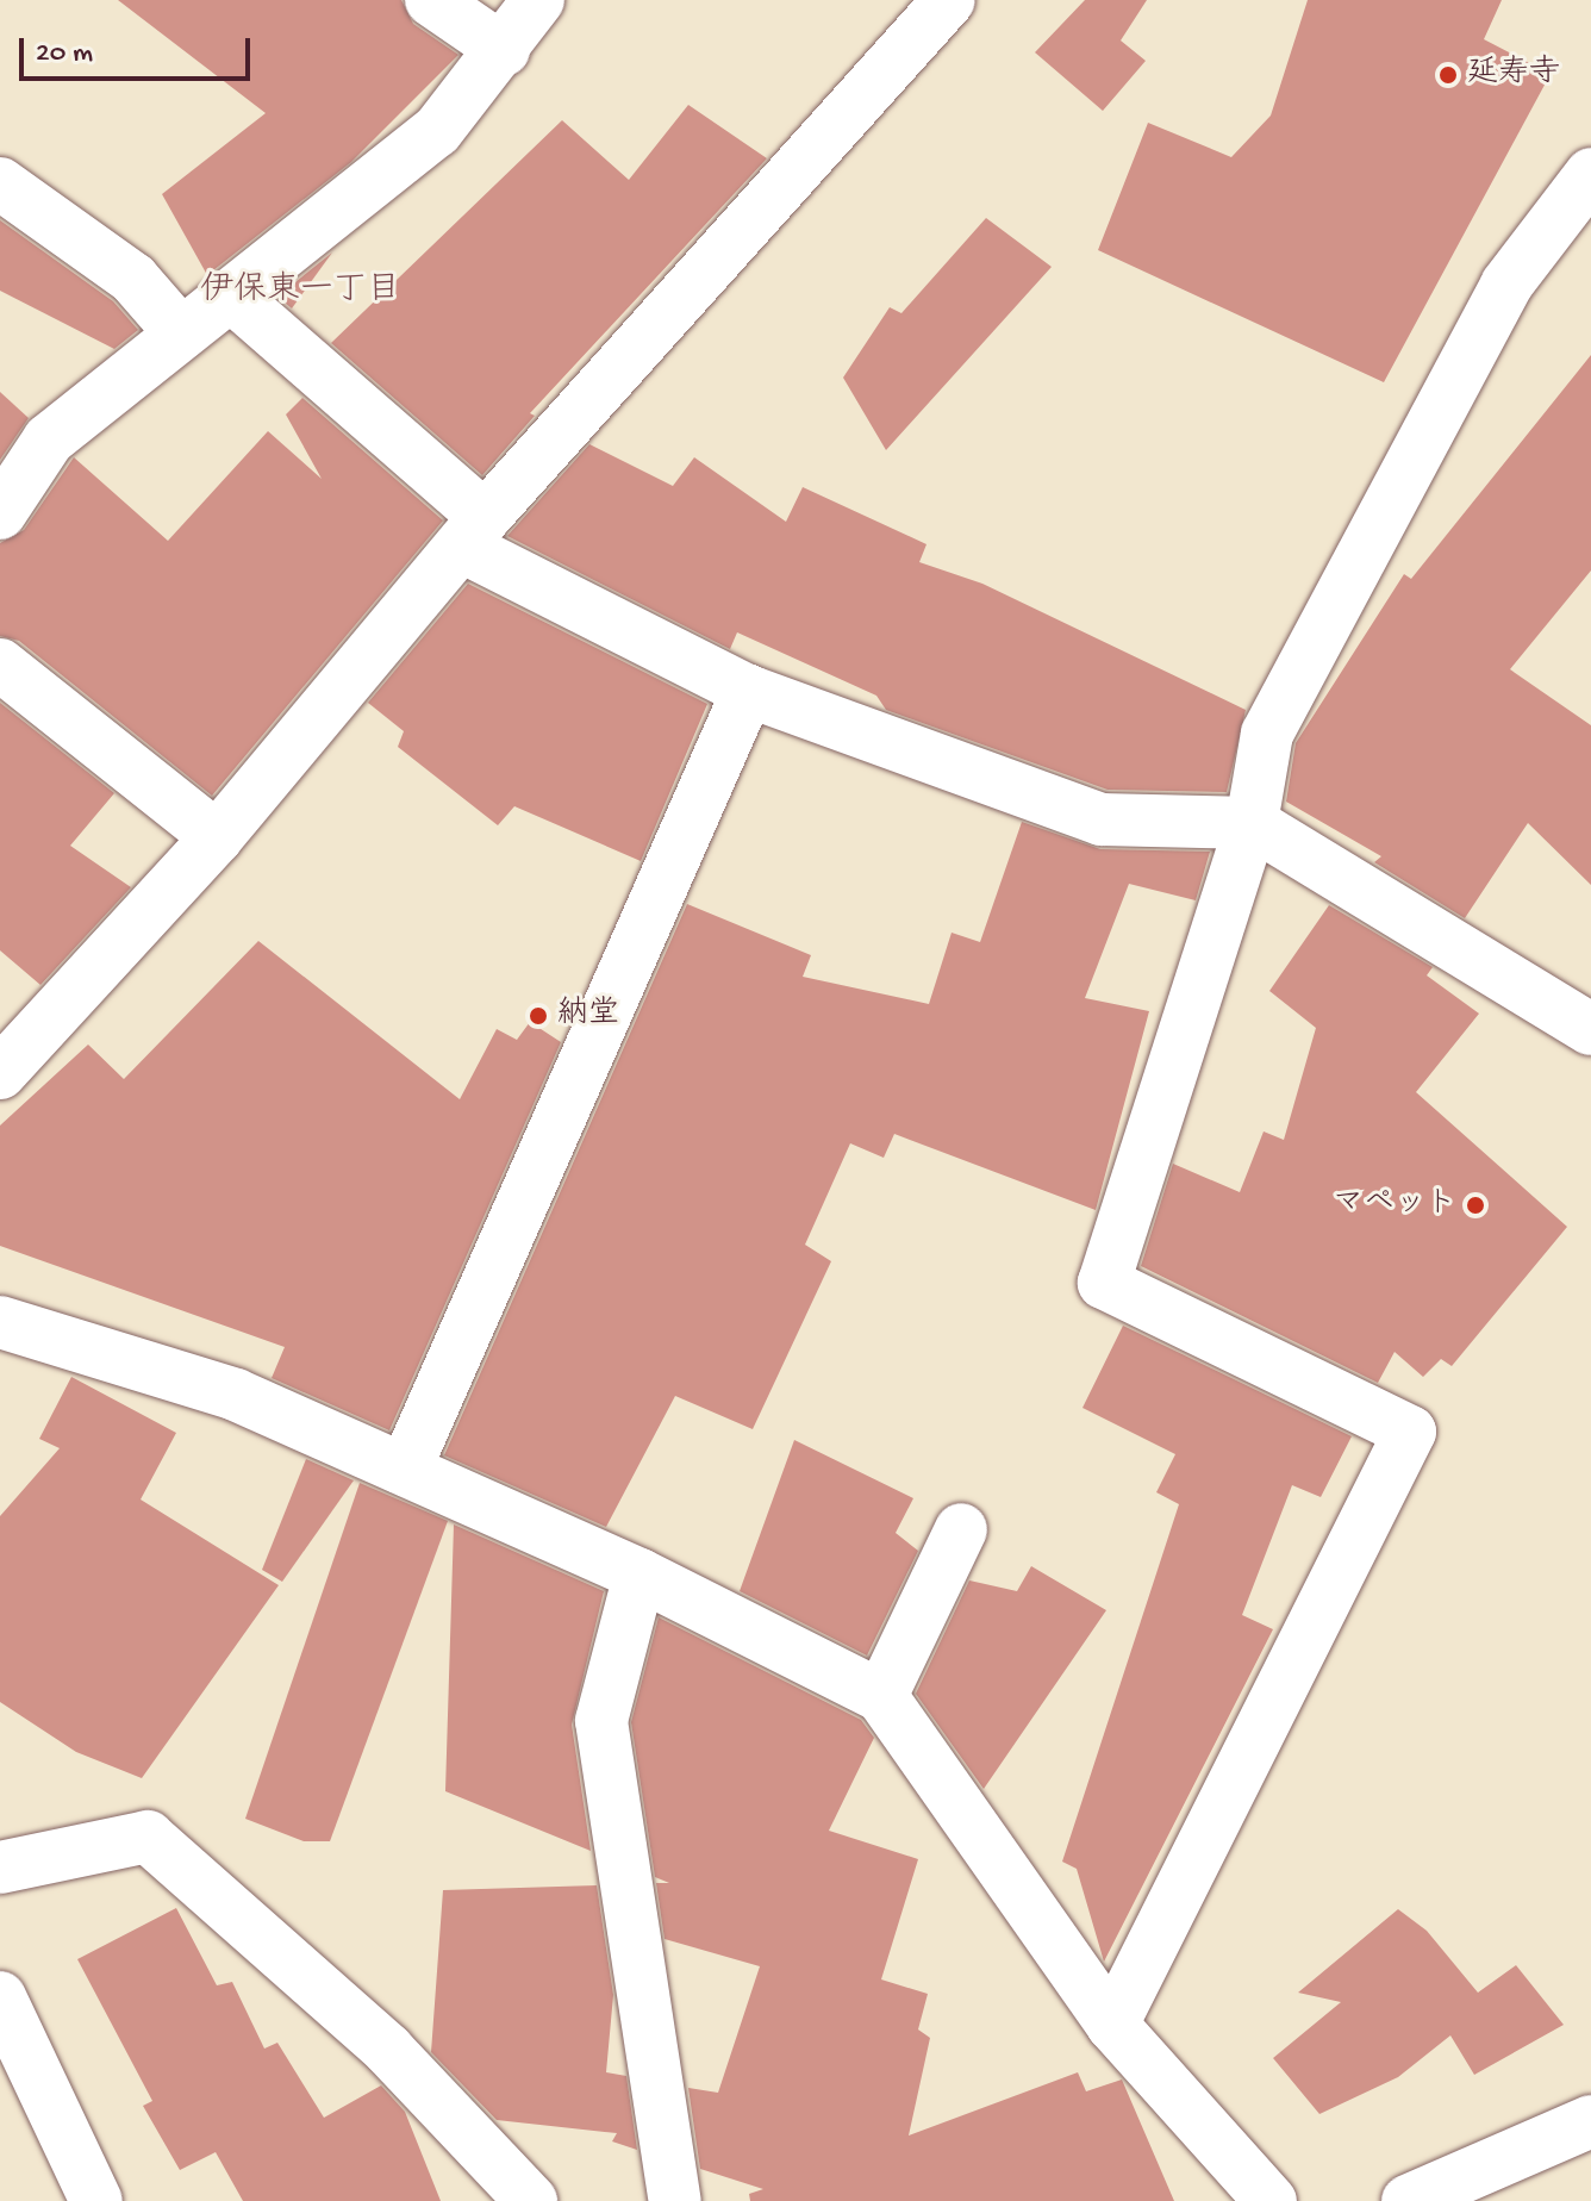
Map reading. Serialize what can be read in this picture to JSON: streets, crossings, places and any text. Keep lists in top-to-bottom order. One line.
{"districts":["伊保東一丁目"],"places":["延寿寺","納堂","マペット"],"scale_bar":"20 m"}
